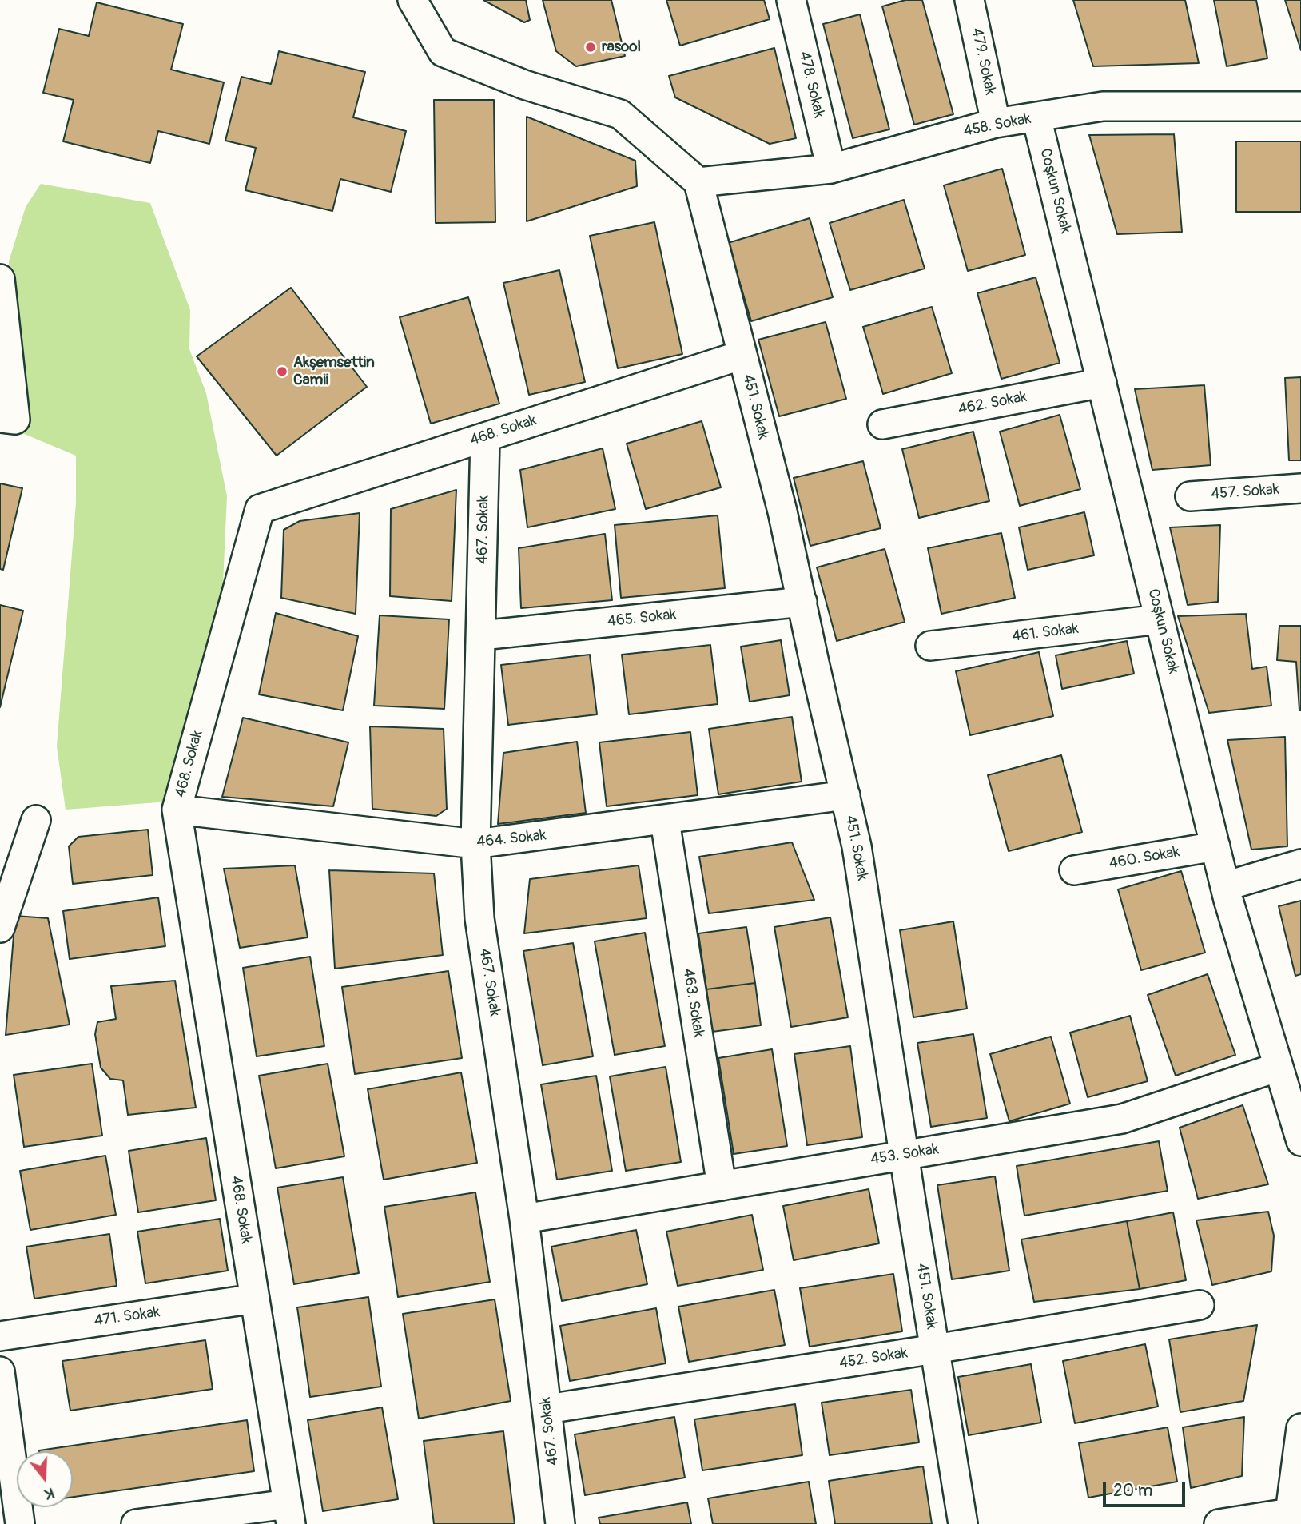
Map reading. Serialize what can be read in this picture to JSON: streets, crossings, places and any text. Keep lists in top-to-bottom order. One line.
{"streets":{"street":["479. Sokak","478. Sokak","458. Sokak","Coşkun Sokak","462. Sokak","451. Sokak","468. Sokak","457. Sokak","467. Sokak","465. Sokak","461. Sokak","464. Sokak","460. Sokak","463. Sokak","453. Sokak","471. Sokak","452. Sokak"]},"crossings":[["479. Sokak","458. Sokak"],["478. Sokak","458. Sokak"],["458. Sokak","Coşkun Sokak"],["458. Sokak","451. Sokak"],["Coşkun Sokak","462. Sokak"],["Coşkun Sokak","461. Sokak"],["Coşkun Sokak","460. Sokak"],["Coşkun Sokak","453. Sokak"],["451. Sokak","468. Sokak"],["451. Sokak","465. Sokak"],["451. Sokak","464. Sokak"],["451. Sokak","453. Sokak"],["451. Sokak","452. Sokak"],["468. Sokak","467. Sokak"],["468. Sokak","464. Sokak"],["468. Sokak","471. Sokak"],["467. Sokak","465. Sokak"],["467. Sokak","464. Sokak"],["467. Sokak","453. Sokak"],["467. Sokak","452. Sokak"],["464. Sokak","463. Sokak"],["463. Sokak","453. Sokak"]],"places":["rasool","Akşemsettin Camii"],"scale_bar":"20 m","north":"bottom"}
